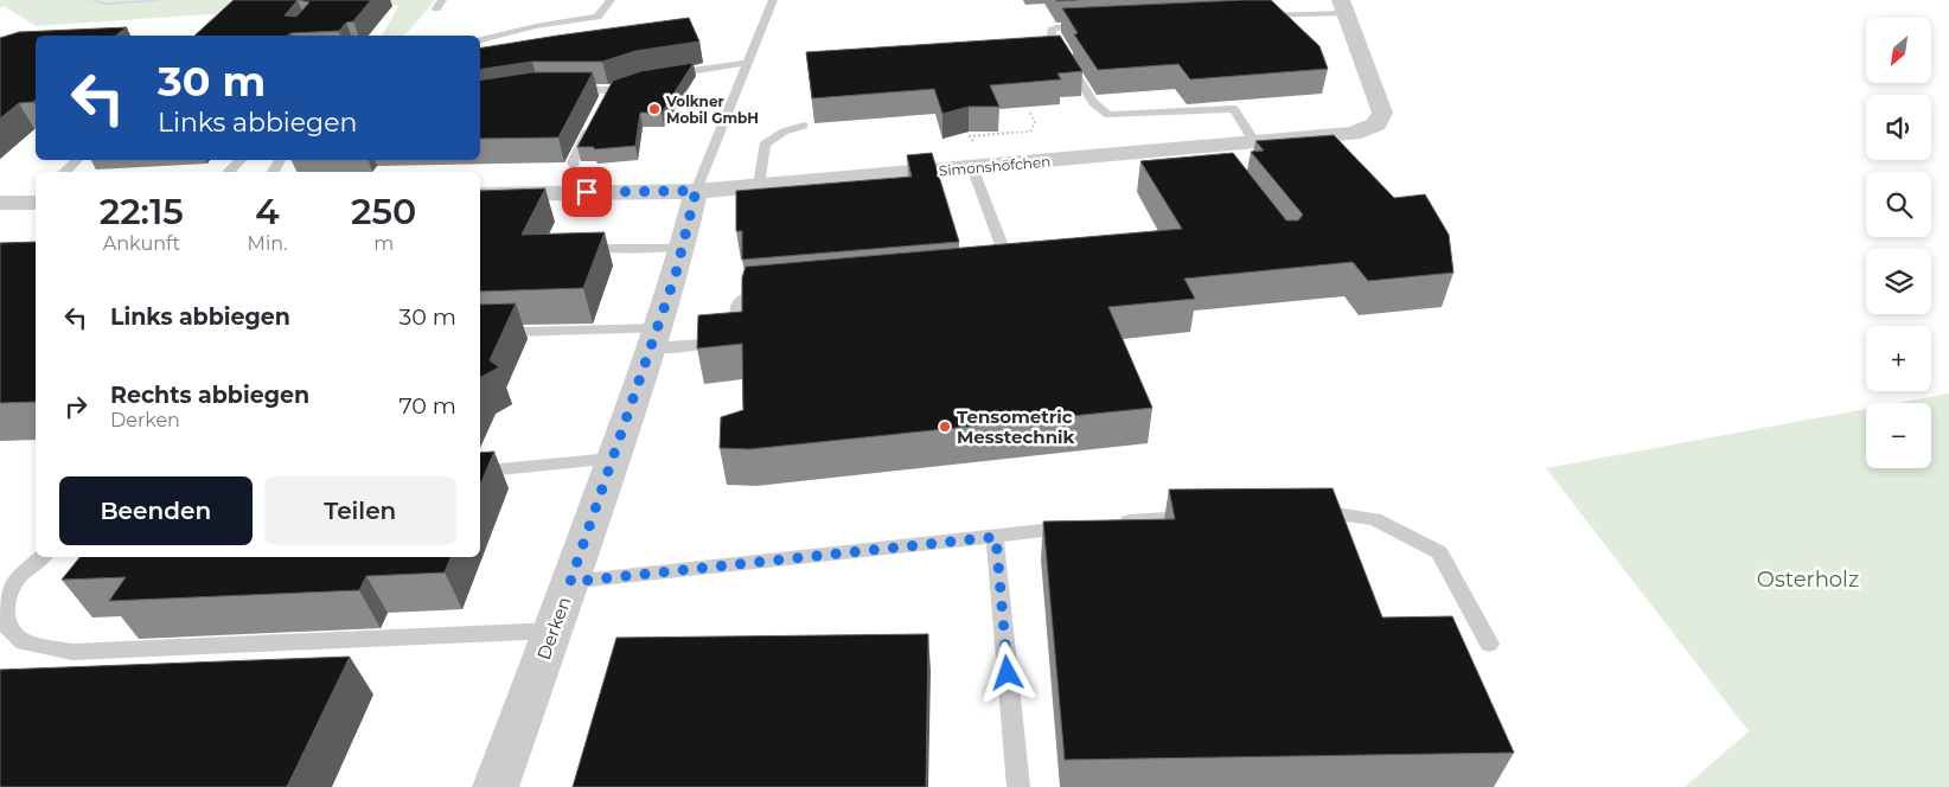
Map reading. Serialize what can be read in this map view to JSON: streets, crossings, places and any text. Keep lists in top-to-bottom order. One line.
{"streets":{"street":["Simonshöfchen","Derken"]},"crossings":[["Simonshöfchen","Derken"]],"parks":["Osterholz"],"places":["Volkner Mobil GmbH","Tensometric Messtechnik"],"north":"bottom left","page":{"map_buttons":["+","−"],"turn":["30 m","Links abbiegen"],"eta":["22:15","Ankunft","4","Min.","250","m"],"list":[{"name":"Links abbiegen","value":"30 m"},{"name":"Rechts abbiegen","note":"Derken","value":"70 m"}],"buttons":["Beenden","Teilen"]}}
